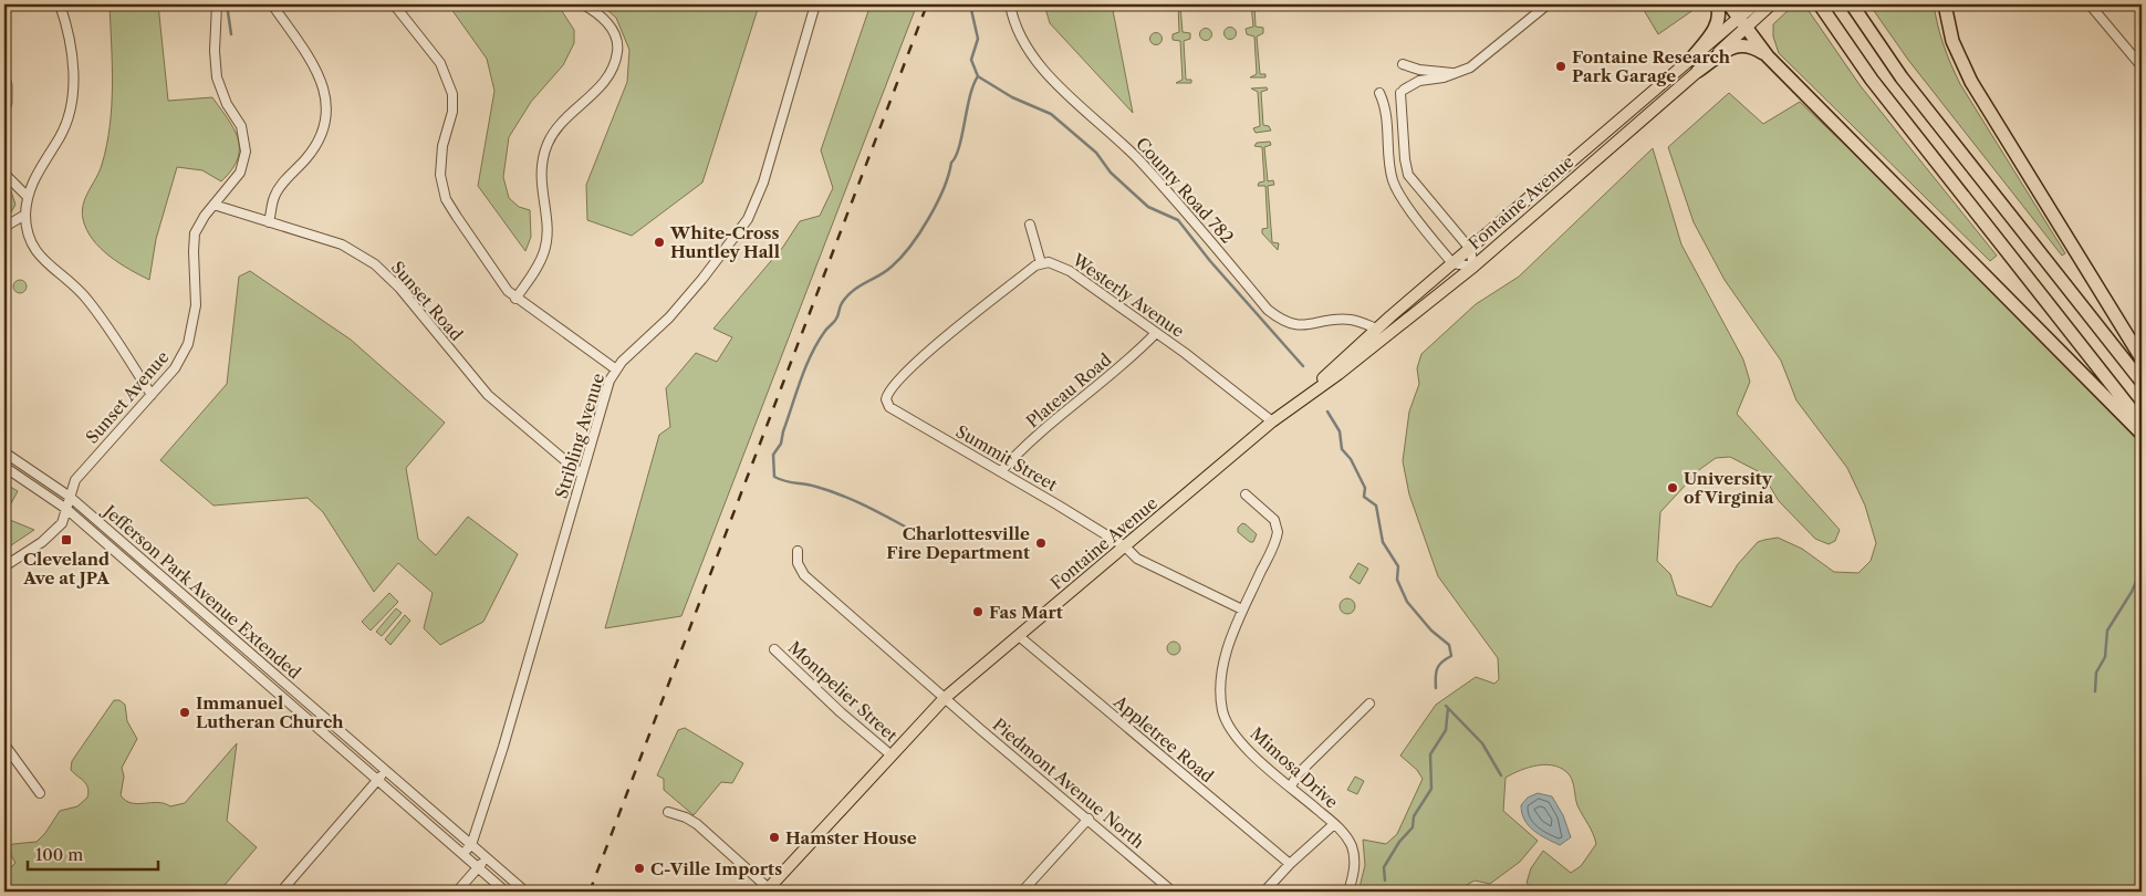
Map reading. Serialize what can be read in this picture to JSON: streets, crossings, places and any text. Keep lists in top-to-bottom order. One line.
{"streets":{"main road":["Fontaine Avenue"],"street":["County Road 782","Westerly Avenue","Sunset Road","Plateau Road","Sunset Avenue","Stribling Avenue","Summit Street","Jefferson Park Avenue Extended","Montpelier Street","Appletree Road","Mimosa Drive","Piedmont Avenue North"]},"crossings":[["County Road 782","Fontaine Avenue"],["Fontaine Avenue","Westerly Avenue"],["Fontaine Avenue","Summit Street"],["Fontaine Avenue","Montpelier Street"],["Fontaine Avenue","Appletree Road"],["Fontaine Avenue","Piedmont Avenue North"],["Westerly Avenue","Plateau Road"],["Westerly Avenue","Summit Street"],["Sunset Road","Sunset Avenue"],["Sunset Road","Stribling Avenue"],["Plateau Road","Summit Street"],["Sunset Avenue","Jefferson Park Avenue Extended"],["Stribling Avenue","Jefferson Park Avenue Extended"]],"places":{"other":["Fontaine Research Park Garage","White-Cross Huntley Hall","University of Virginia","Charlottesville Fire Department","Fas Mart","Immanuel Lutheran Church","Hamster House","C-Ville Imports"],"transit":["Cleveland Ave at JPA"]},"scale_bar":"100 m"}
